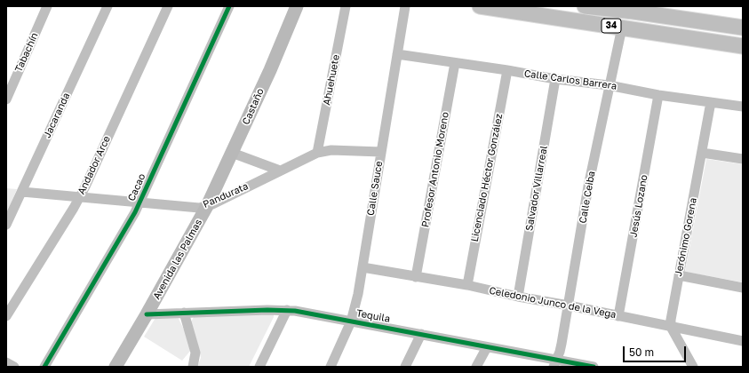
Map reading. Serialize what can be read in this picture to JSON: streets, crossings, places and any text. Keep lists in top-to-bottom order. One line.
{"streets":{"main road":["34"],"street":["Tabachín","Ahuehuete","Calle Carlos Barrera","Castaño","Jacaranda","Andador Arce","Profesor Antonio Moreno","Licenciado Héctor González","Cacao","Calle Sauce","Salvador Villarreal","Pandurata","Calle Ceiba","Jesús Lozano","Jerónimo Gorena","Avenida las Palmas","Celedonio Junco de la Vega","Tequila"]},"crossings":[["34","Calle Ceiba"],["Ahuehuete","Pandurata"],["Calle Carlos Barrera","Profesor Antonio Moreno"],["Calle Carlos Barrera","Licenciado Héctor González"],["Calle Carlos Barrera","Calle Sauce"],["Calle Carlos Barrera","Salvador Villarreal"],["Calle Carlos Barrera","Calle Ceiba"],["Calle Carlos Barrera","Jesús Lozano"],["Calle Carlos Barrera","Jerónimo Gorena"],["Castaño","Pandurata"],["Castaño","Avenida las Palmas"],["Jacaranda","Pandurata"],["Andador Arce","Pandurata"],["Profesor Antonio Moreno","Celedonio Junco de la Vega"],["Licenciado Héctor González","Celedonio Junco de la Vega"],["Cacao","Pandurata"],["Calle Sauce","Pandurata"],["Calle Sauce","Celedonio Junco de la Vega"],["Calle Sauce","Tequila"],["Salvador Villarreal","Celedonio Junco de la Vega"],["Pandurata","Avenida las Palmas"],["Calle Ceiba","Celedonio Junco de la Vega"],["Calle Ceiba","Tequila"],["Jesús Lozano","Celedonio Junco de la Vega"],["Jerónimo Gorena","Celedonio Junco de la Vega"],["Avenida las Palmas","Tequila"]],"scale_bar":"50 m"}
